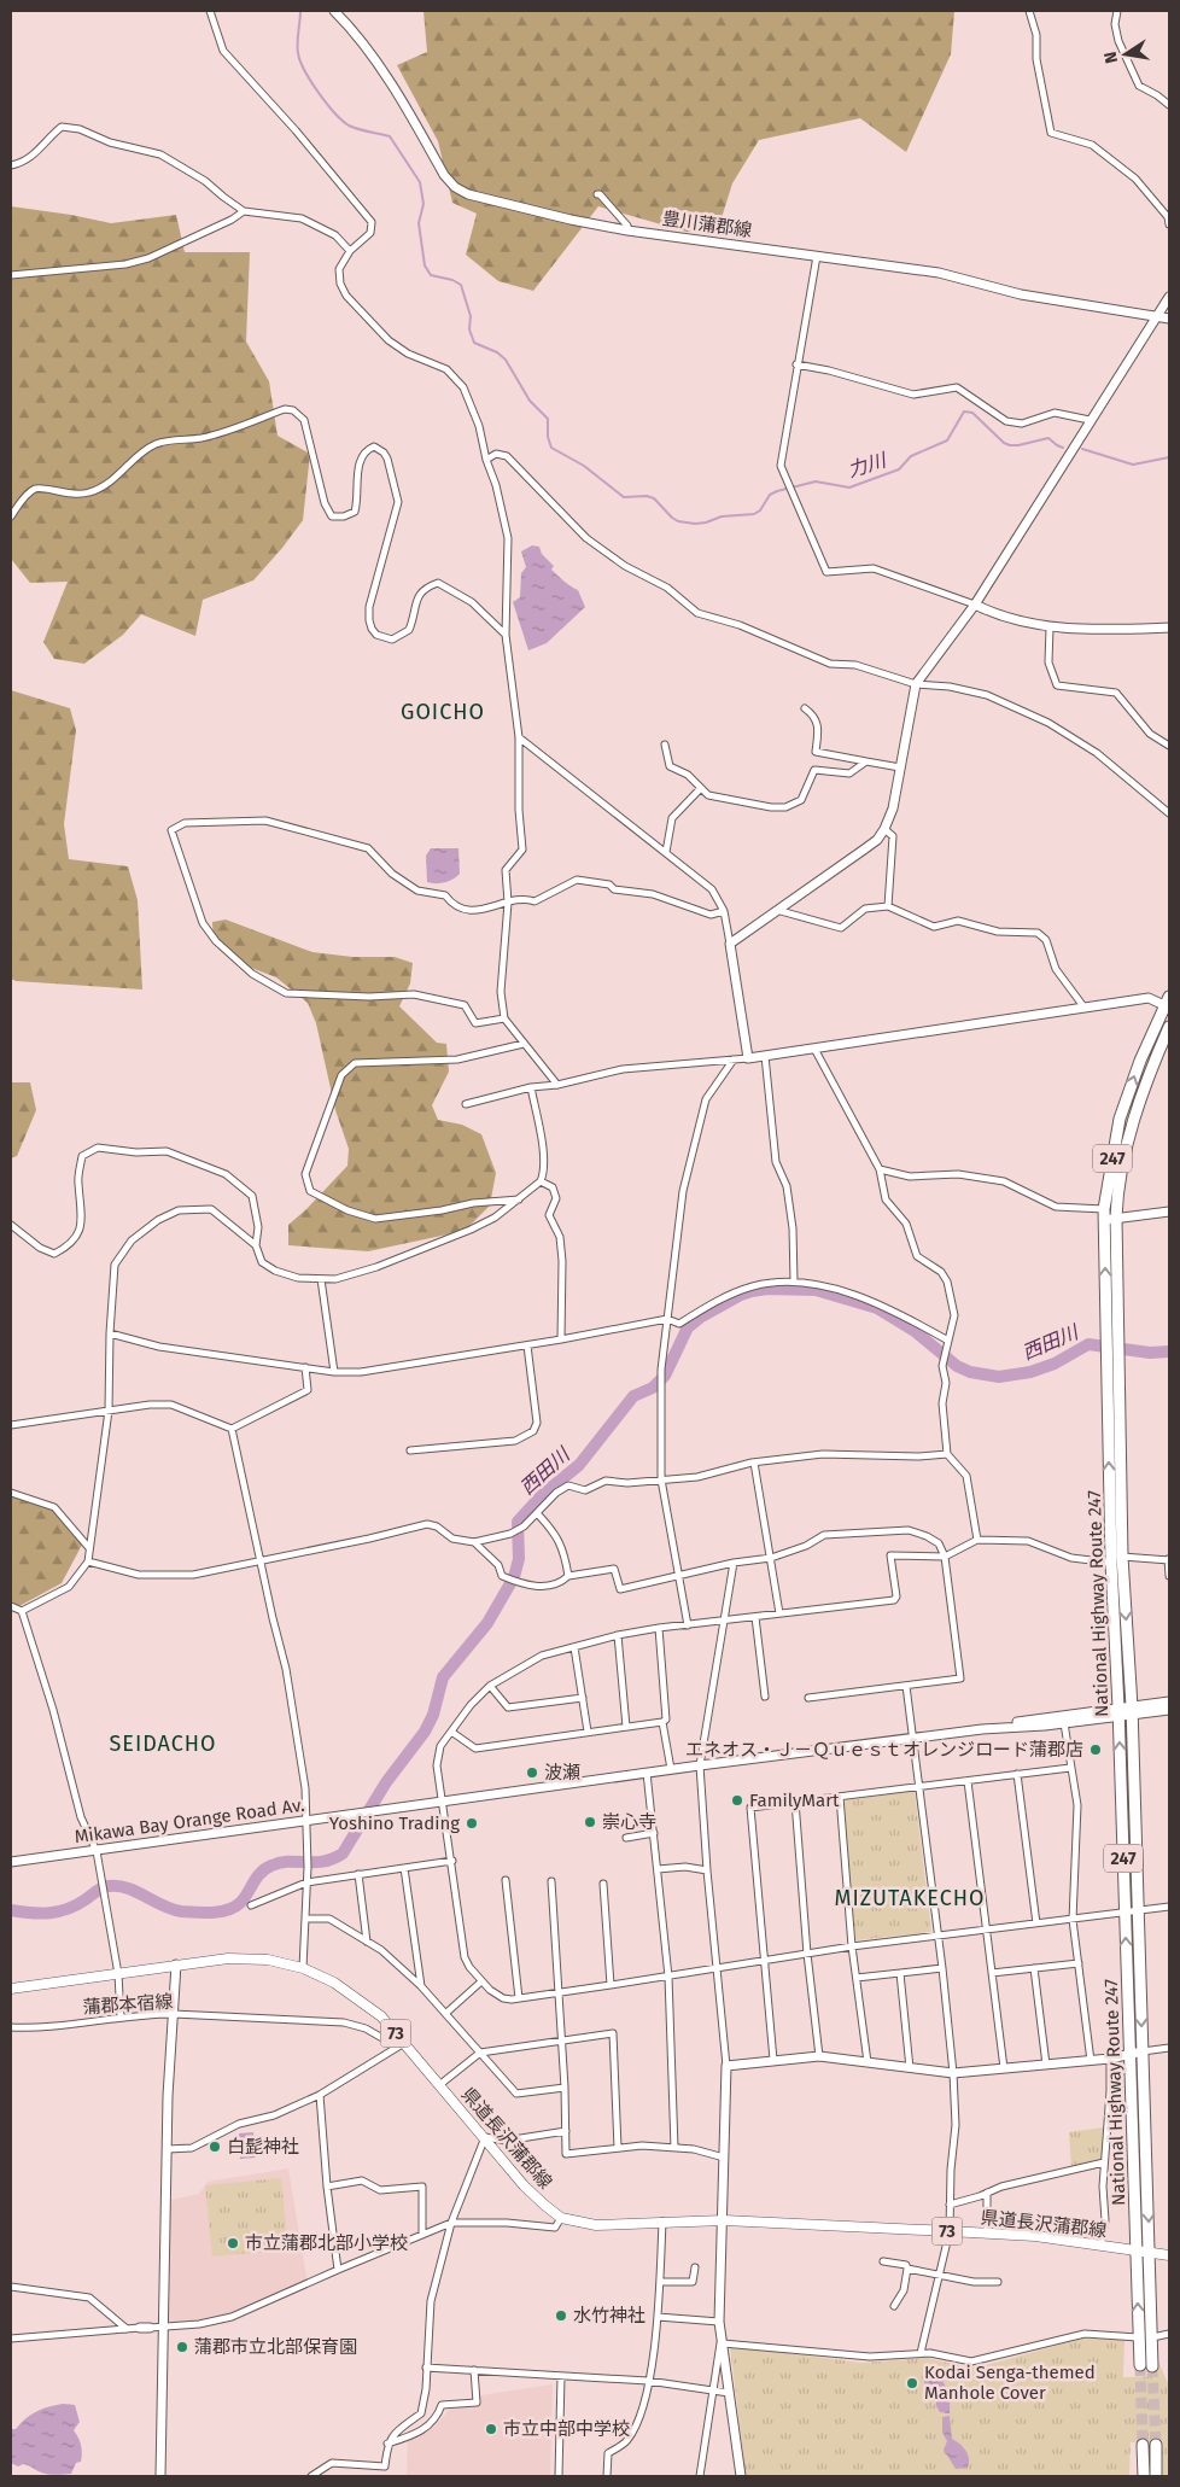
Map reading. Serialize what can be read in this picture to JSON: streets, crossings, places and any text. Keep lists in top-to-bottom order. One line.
{"streets":{"highway":["247","National Highway Route 247"],"main road":["73","県道長沢蒲郡線"],"street":["豊川蒲郡線","Mikawa Bay Orange Road Av.","蒲郡本宿線"]},"crossings":[["National Highway Route 247","Mikawa Bay Orange Road Av."],["National Highway Route 247","県道長沢蒲郡線"],["蒲郡本宿線","県道長沢蒲郡線"]],"districts":["GOICHO","SEIDACHO","MIZUTAKECHO"],"water":["力川","西田川"],"places":["エネオス・Ｊ－Ｑｕｅｓｔオレンジロード蒲郡店","波瀬","FamilyMart","崇心寺","Yoshino Trading","白髭神社","市立蒲郡北部小学校","水竹神社","蒲郡市立北部保育園","Kodai Senga-themed Manhole Cover","市立中部中学校"],"north":"left"}
